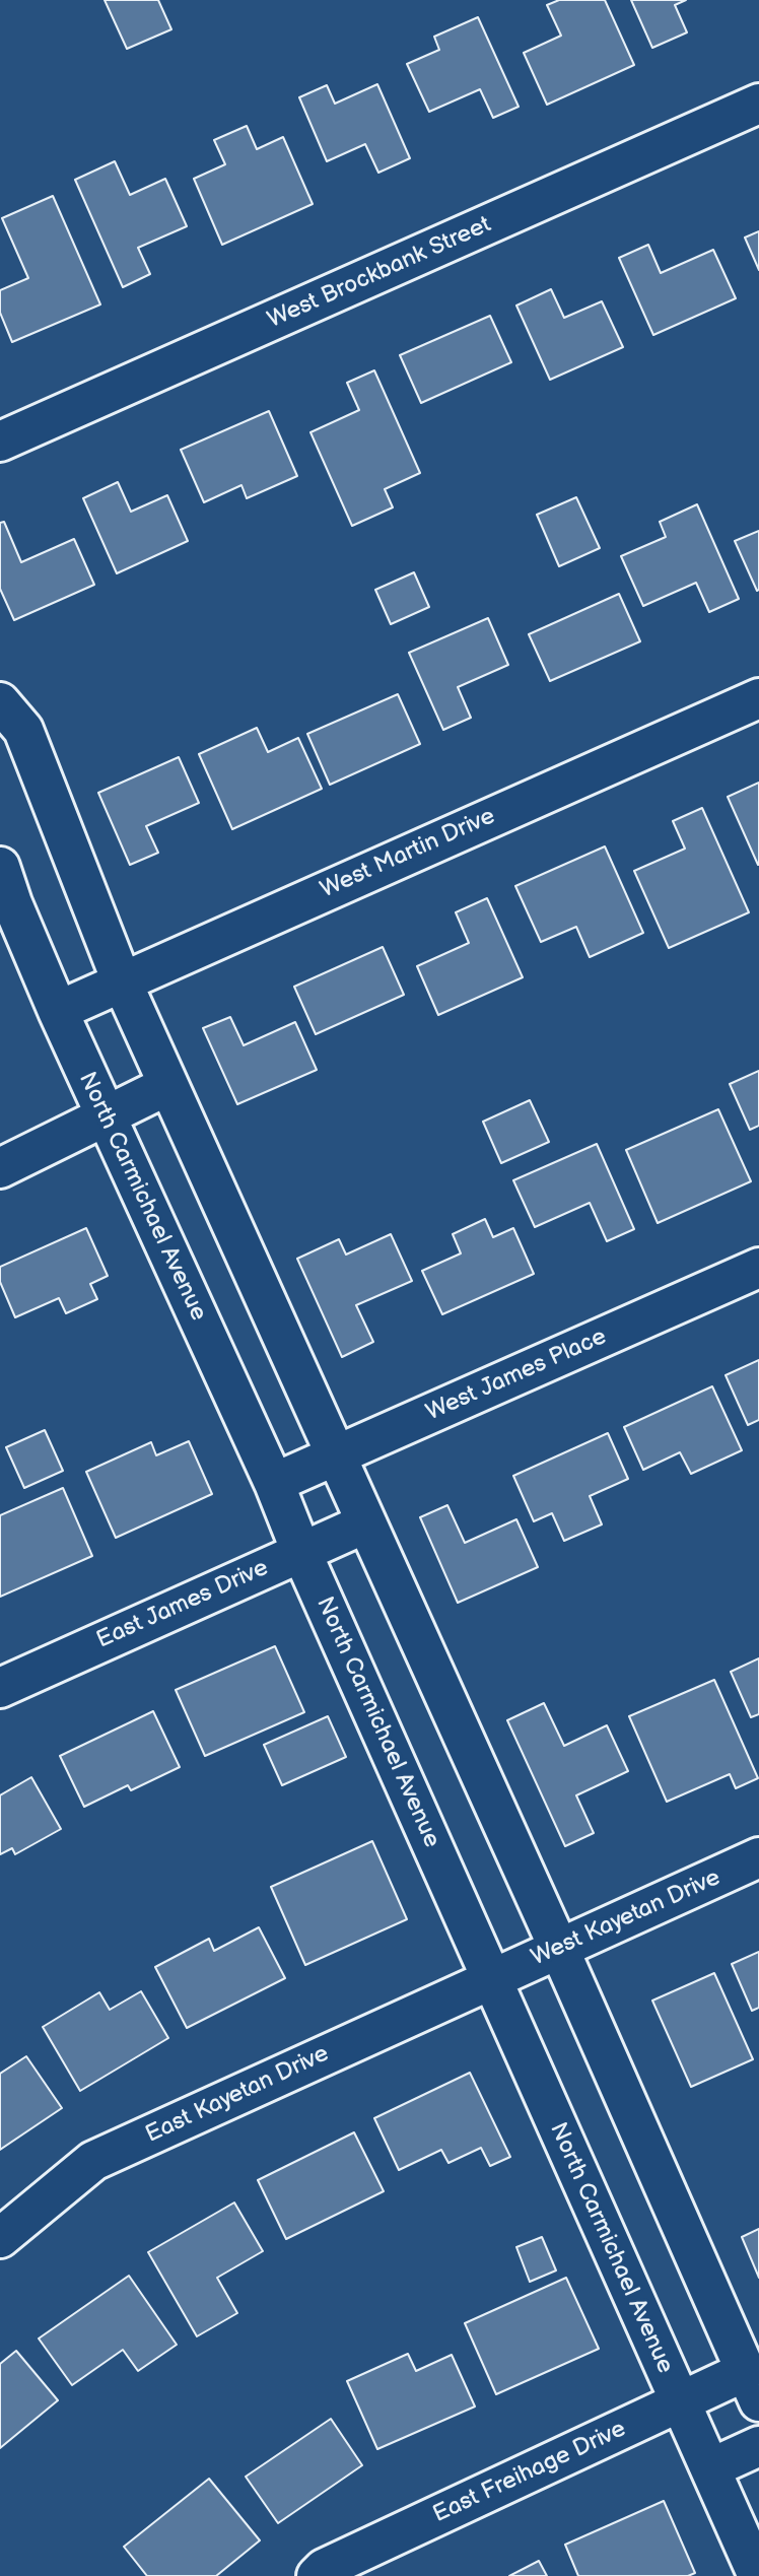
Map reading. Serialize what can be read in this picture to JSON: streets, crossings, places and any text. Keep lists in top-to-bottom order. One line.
{"streets":{"street":["West Brockbank Street","West Martin Drive","North Carmichael Avenue","West James Place","East James Drive","West Kayetan Drive","East Kayetan Drive","East Freihage Drive"]},"crossings":[["West Martin Drive","North Carmichael Avenue"],["North Carmichael Avenue","West James Place"],["North Carmichael Avenue","East James Drive"],["North Carmichael Avenue","West Kayetan Drive"],["North Carmichael Avenue","East Kayetan Drive"],["North Carmichael Avenue","East Freihage Drive"],["West Kayetan Drive","East Kayetan Drive"]]}
